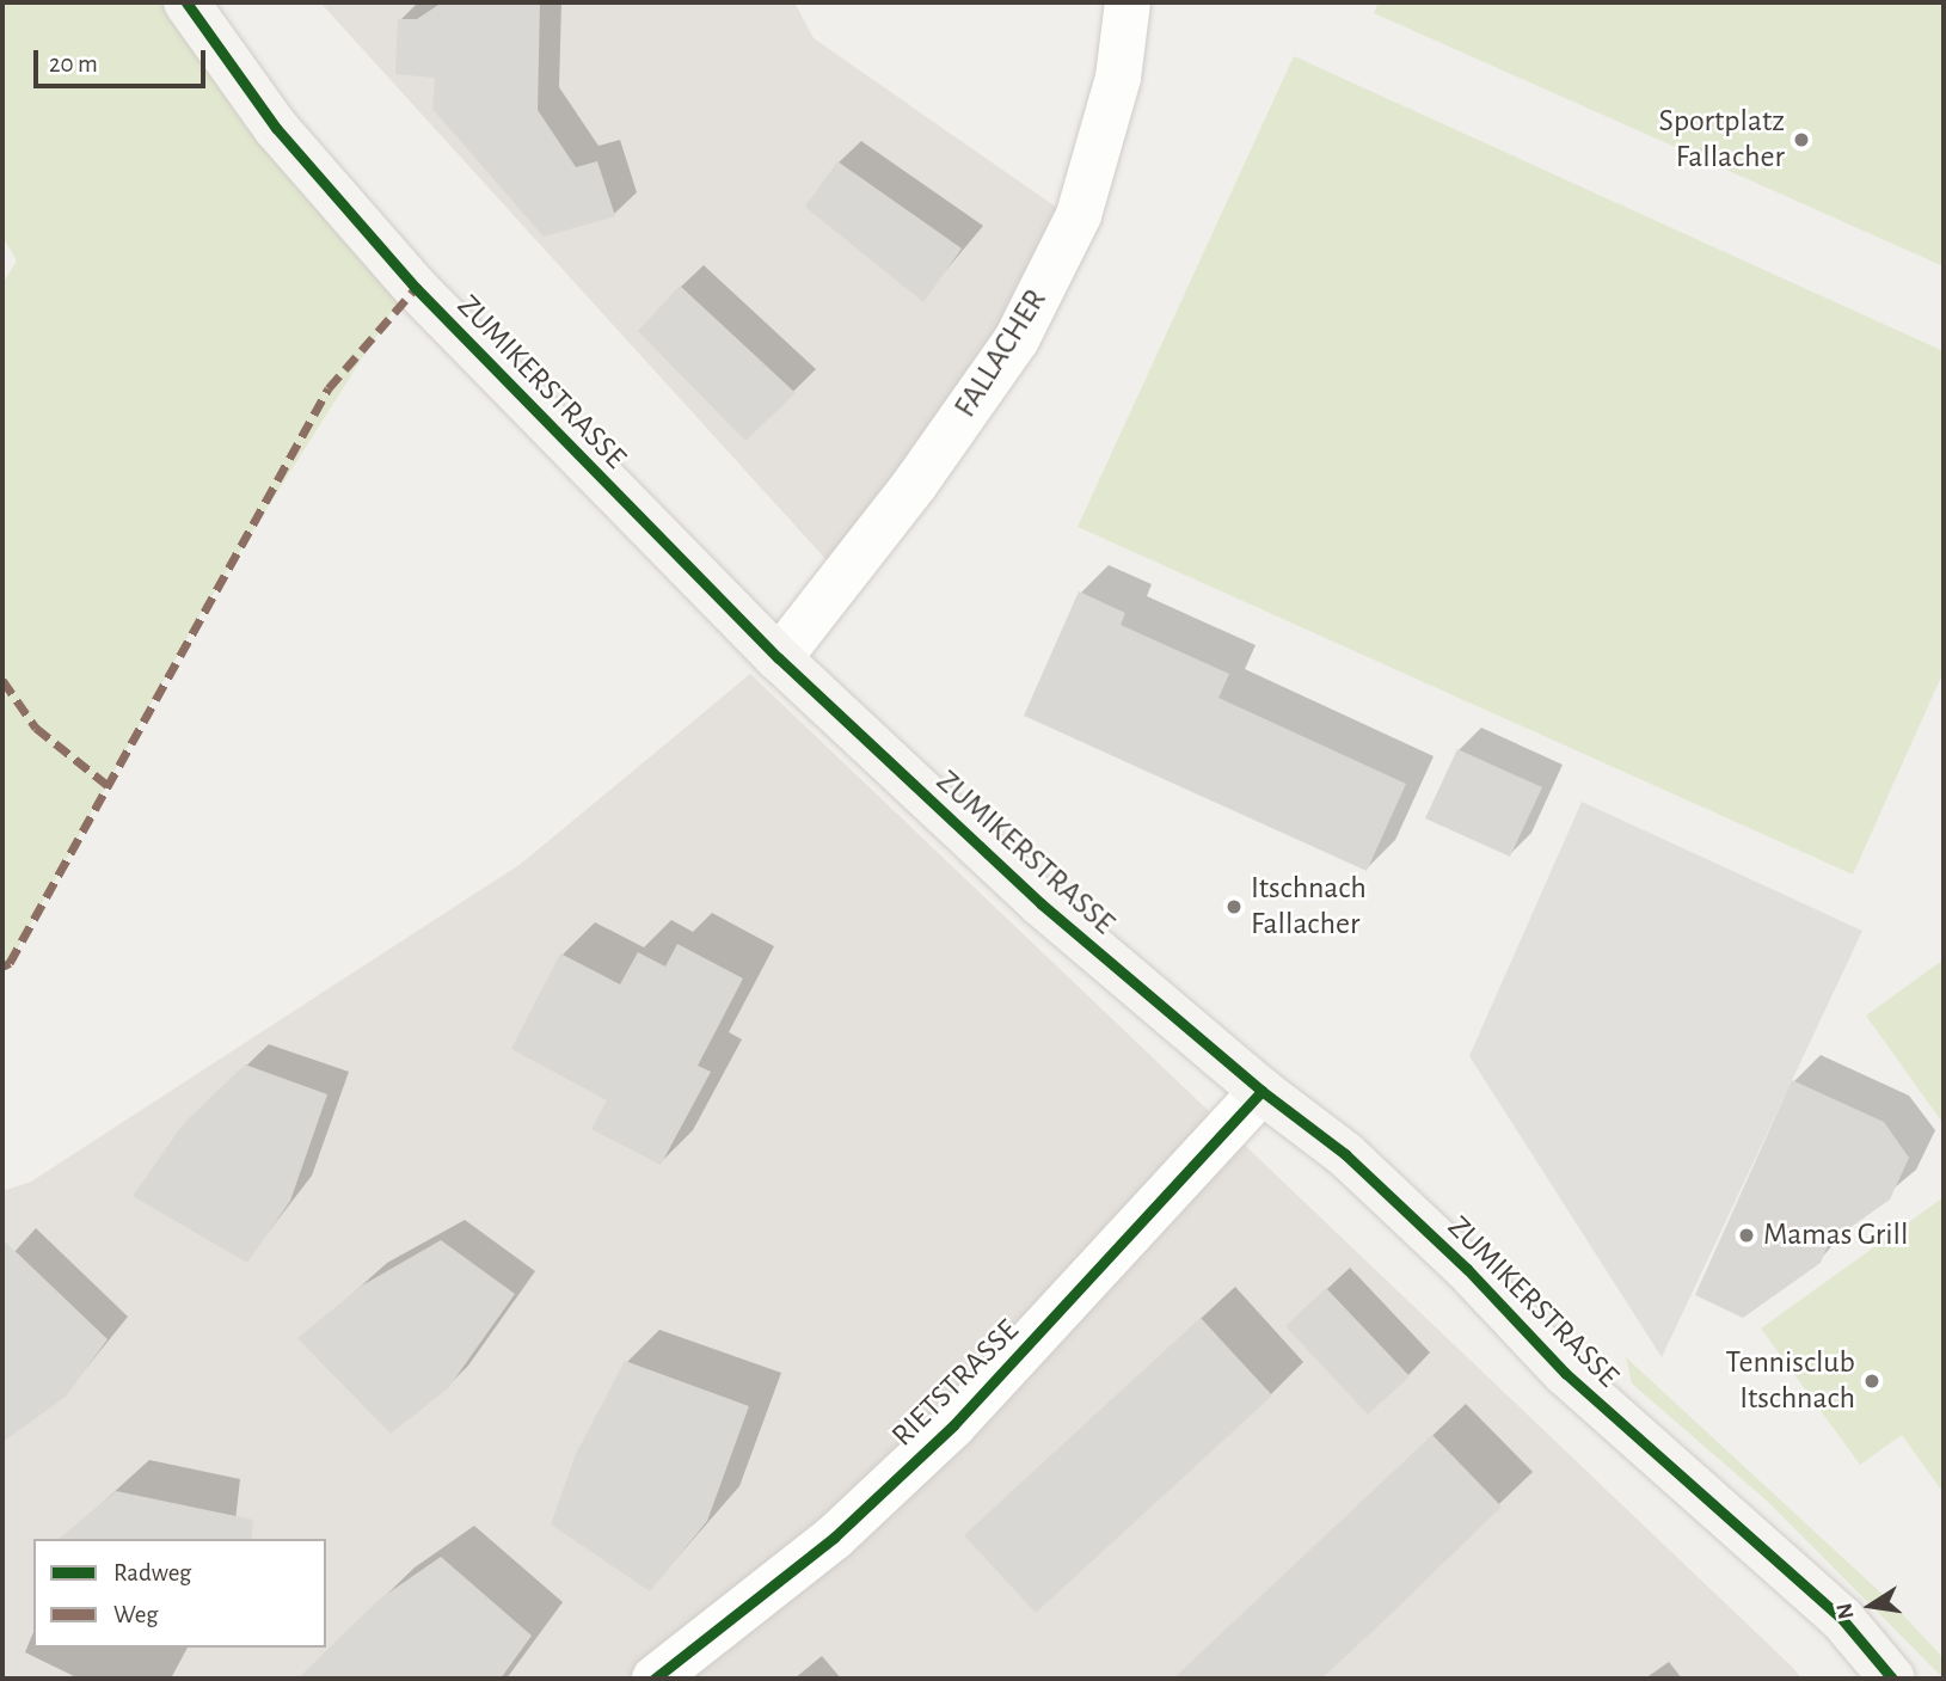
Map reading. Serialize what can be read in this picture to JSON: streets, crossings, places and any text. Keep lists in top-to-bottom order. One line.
{"streets":{"main road":["ZUMIKERSTRASSE"],"street":["FALLACHER","RIETSTRASSE"]},"crossings":[["FALLACHER","ZUMIKERSTRASSE"],["ZUMIKERSTRASSE","RIETSTRASSE"]],"places":["Sportplatz Fallacher","Itschnach Fallacher","Mamas Grill","Tennisclub Itschnach"],"legend":["Radweg","Weg"],"scale_bar":"20 m","north":"left"}
